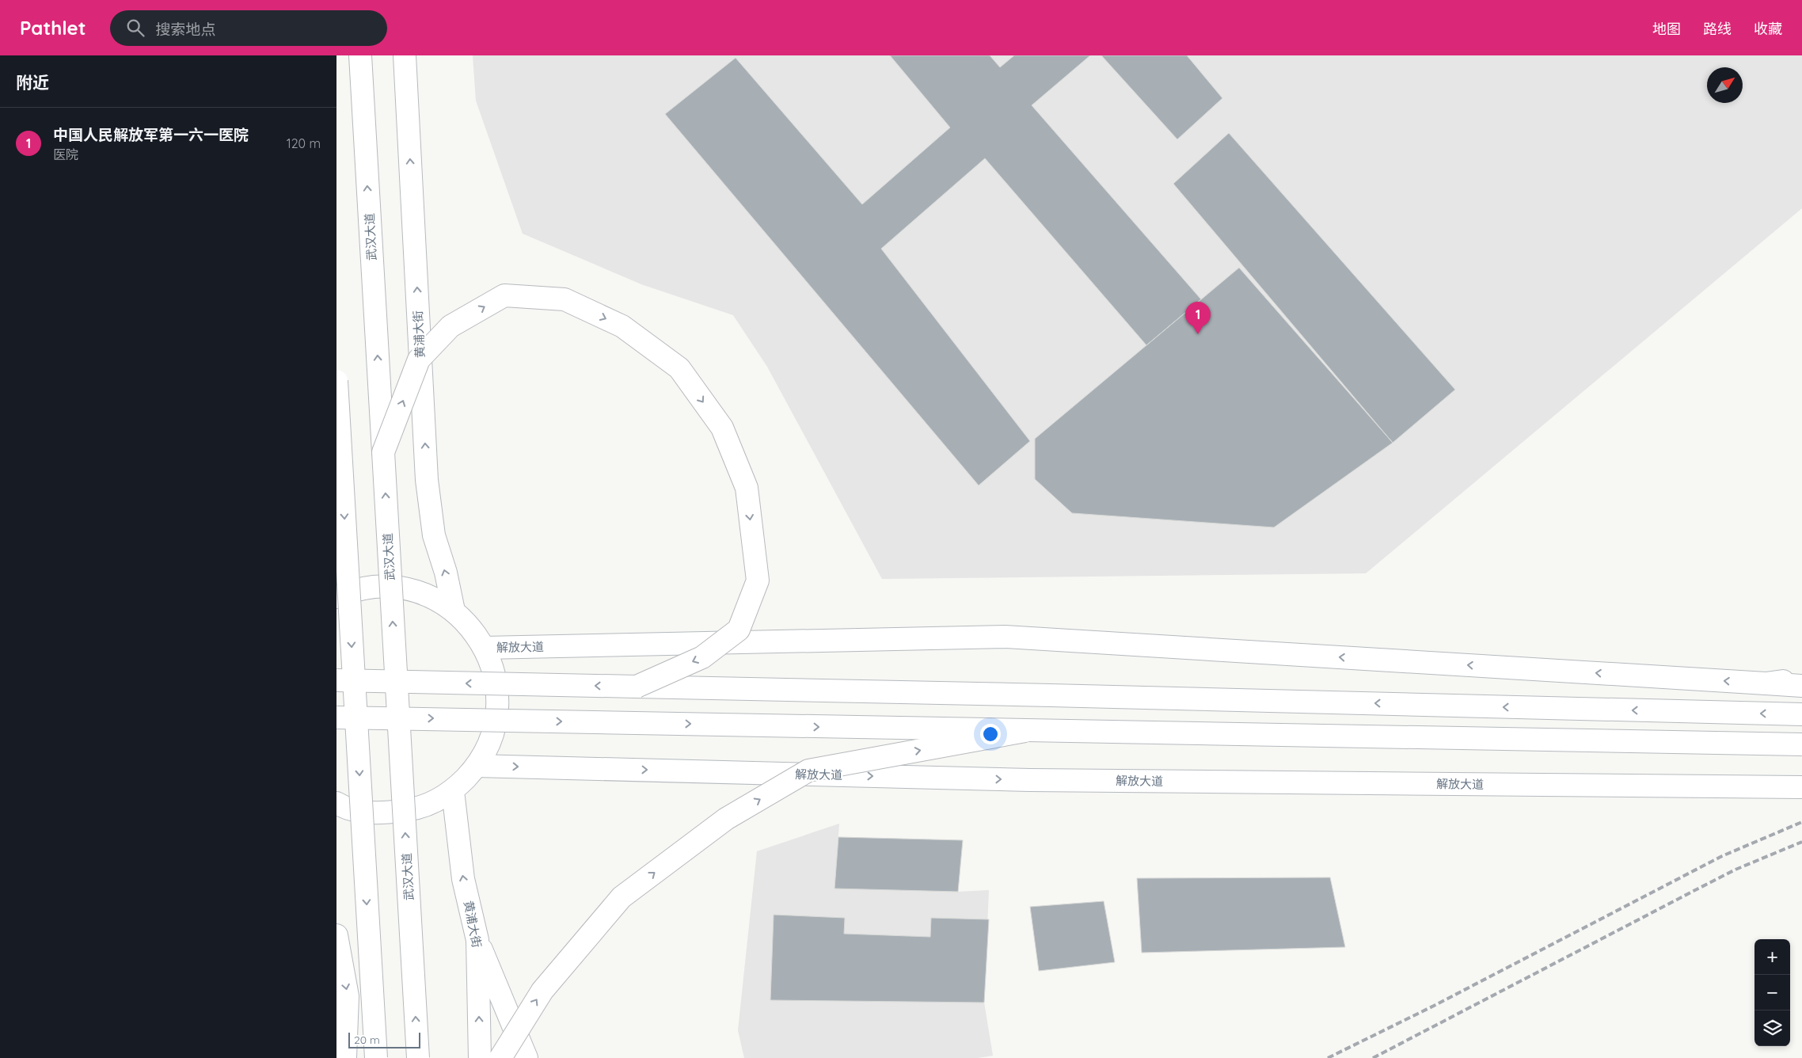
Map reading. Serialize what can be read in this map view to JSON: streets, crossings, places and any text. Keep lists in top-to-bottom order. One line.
{"streets":{"main road":["武汉大道","黄浦大街","解放大道"]},"crossings":[["黄浦大街","解放大道"]],"scale_bar":"20 m","north":"top right","page":{"header":"Pathlet","search":"搜索地点","nav":["地图","路线","收藏"],"heading":"附近","list":[{"mark":"1","name":"中国人民解放军第一六一医院","note":"医院","value":"120 m"}],"pins":"1","map_buttons":["+","−"],"scale":"20 m"}}
